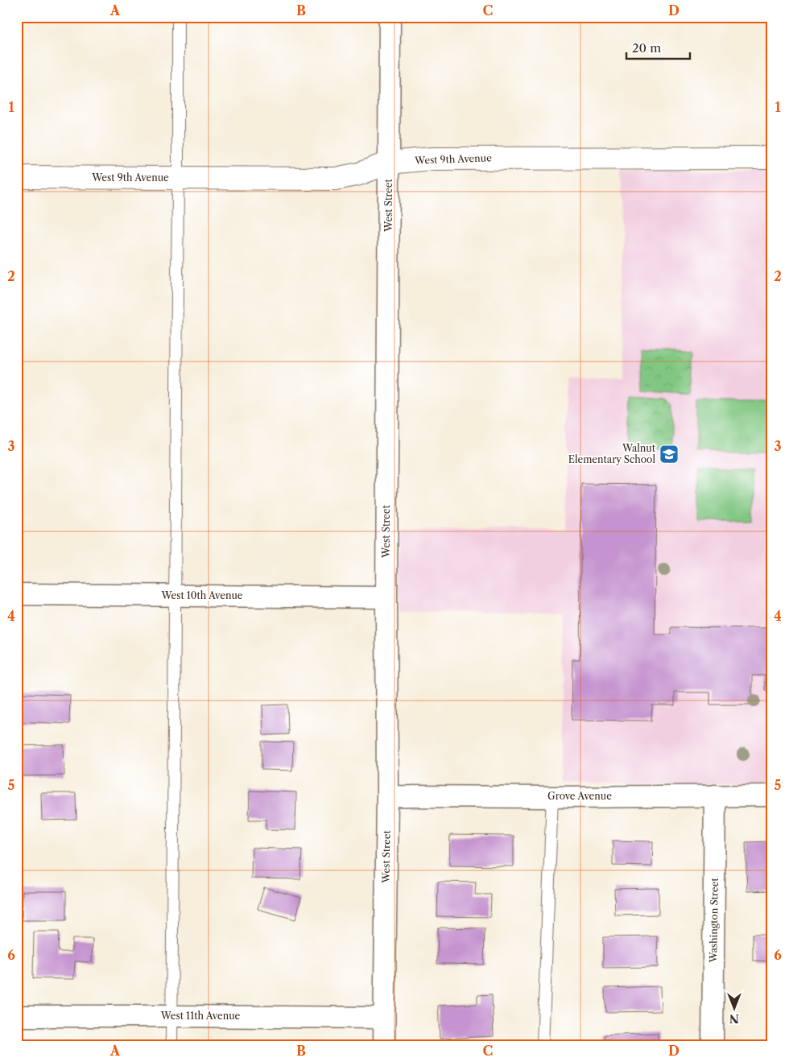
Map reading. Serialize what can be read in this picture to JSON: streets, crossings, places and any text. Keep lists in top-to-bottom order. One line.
{"streets":{"street":["West 9th Avenue","West Street","West 10th Avenue","Grove Avenue","Washington Street","West 11th Avenue"]},"crossings":[["West 9th Avenue","West Street"],["West Street","West 10th Avenue"],["West Street","Grove Avenue"],["West Street","West 11th Avenue"],["Grove Avenue","Washington Street"]],"places":{"school or university":["Walnut Elementary School"]},"scale_bar":"20 m","north":"bottom","grid":{"columns":["A","B","C","D"],"rows":["1","2","3","4","5","6"]}}
